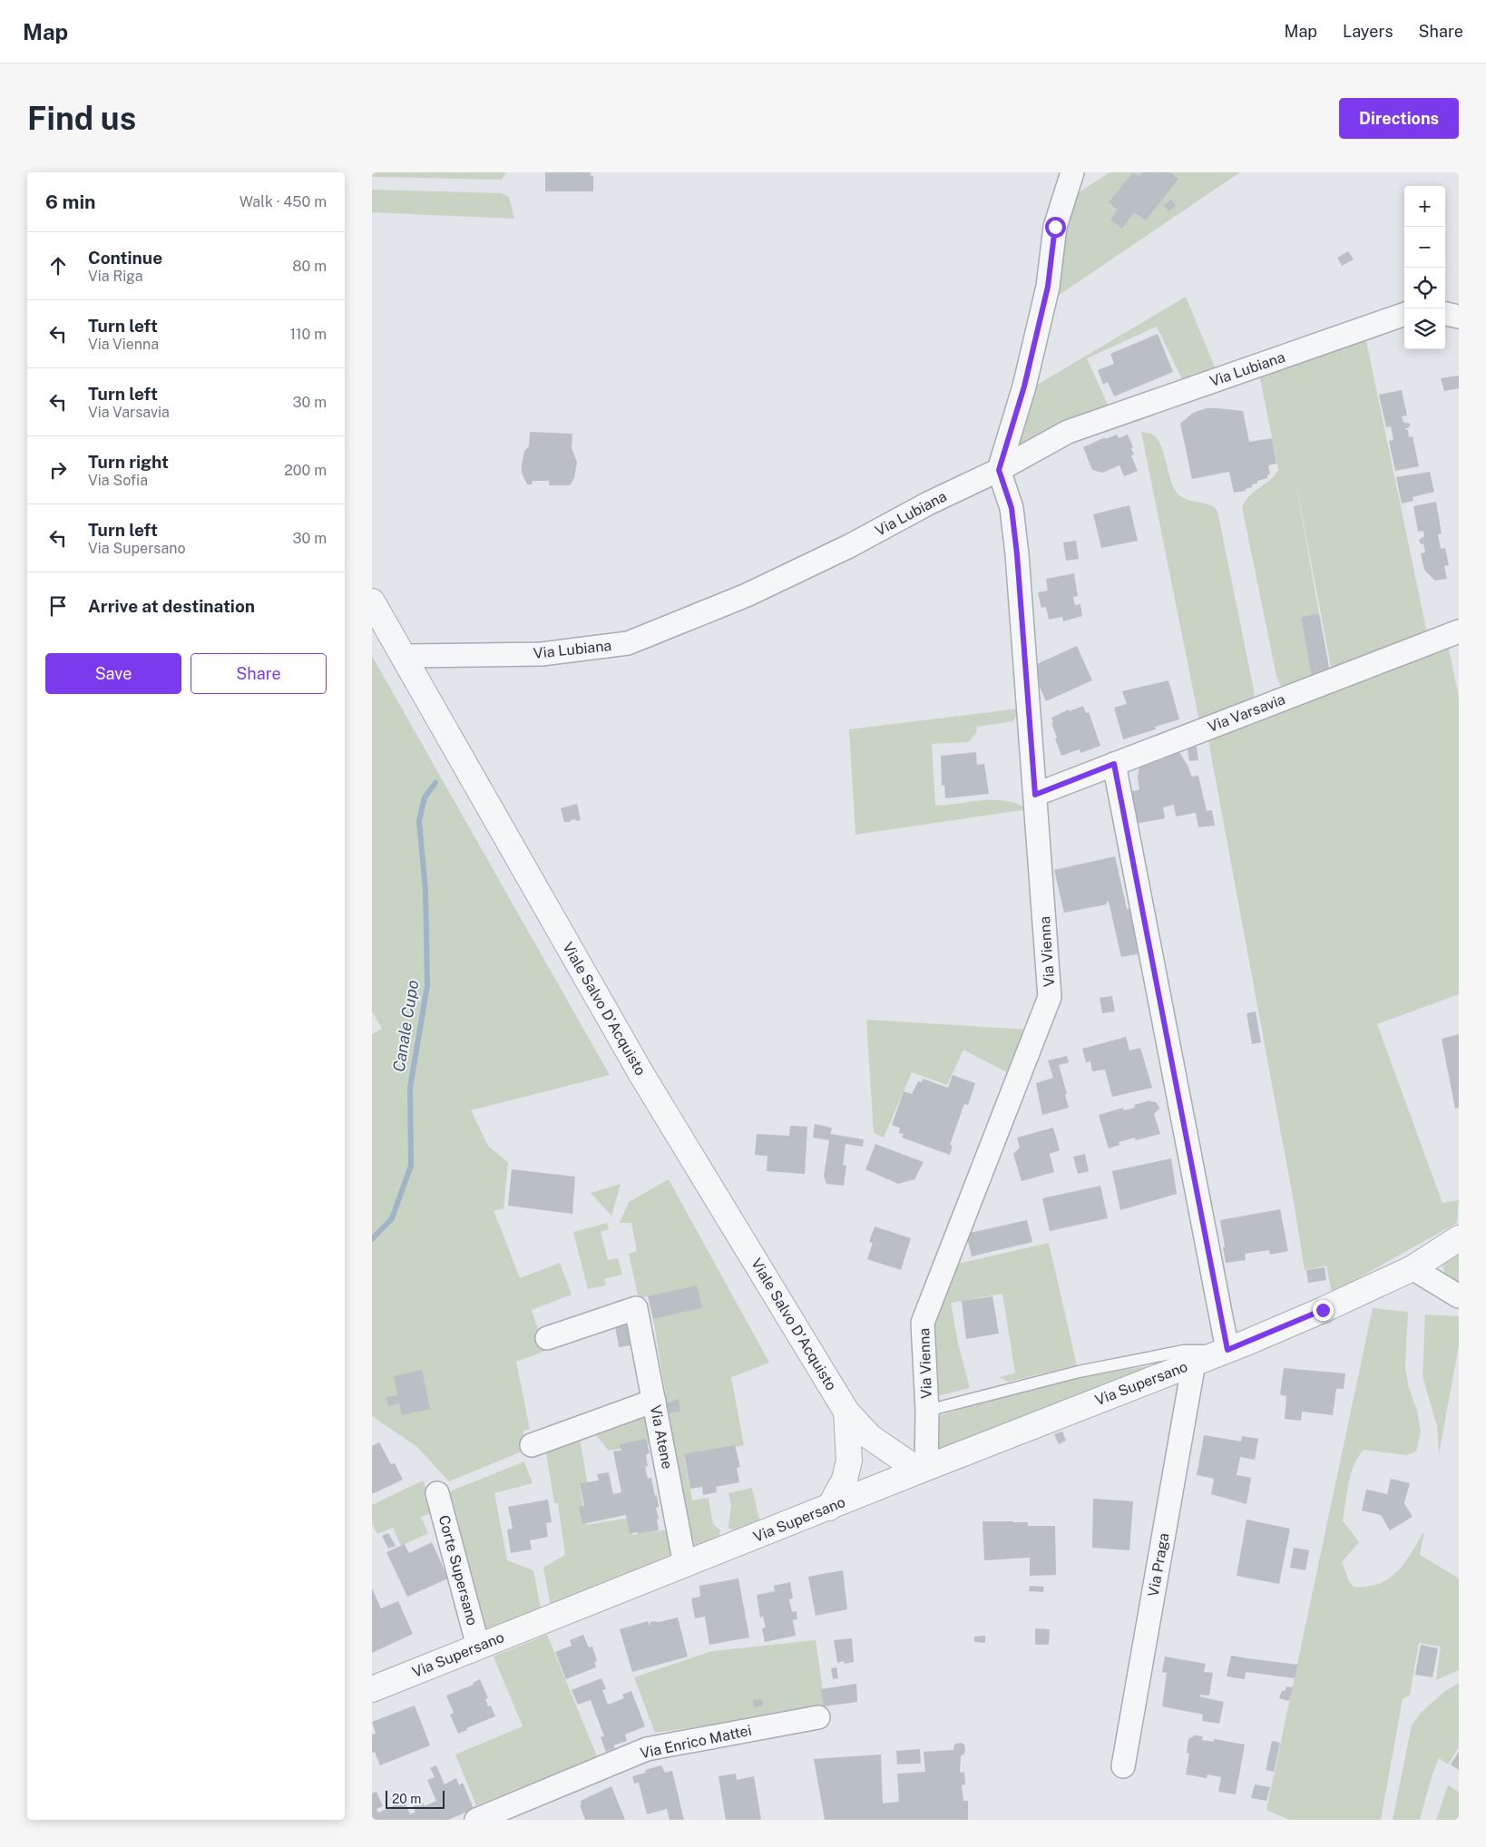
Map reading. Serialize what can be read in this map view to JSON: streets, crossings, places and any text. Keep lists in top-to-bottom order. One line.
{"streets":{"street":["Via Lubiana","Via Varsavia","Via Vienna","Viale Salvo D'Acquisto","Via Supersano","Via Atene","Via Praga","Corte Supersano","Via Enrico Mattei"]},"crossings":[["Via Lubiana","Via Vienna"],["Via Lubiana","Viale Salvo D'Acquisto"],["Via Varsavia","Via Vienna"],["Via Vienna","Viale Salvo D'Acquisto"],["Via Vienna","Via Supersano"],["Viale Salvo D'Acquisto","Via Supersano"],["Via Supersano","Via Atene"],["Via Supersano","Via Praga"],["Via Supersano","Corte Supersano"]],"water":["Canale Cupo"],"scale_bar":"20 m","page":{"header":"Map","nav":["Map","Layers","Share"],"buttons":["Directions",["Save","Share"]],"title":"Find us","heading":["6 min","Walk · 450 m"],"map_buttons":["+","−"],"list":[["Continue","Via Riga","80 m"],["Turn left","Via Vienna","110 m"],["Turn left","Via Varsavia","30 m"],["Turn right","Via Sofia","200 m"],["Turn left","Via Supersano","30 m"],"Arrive at destination"],"scale":"20 m"}}
